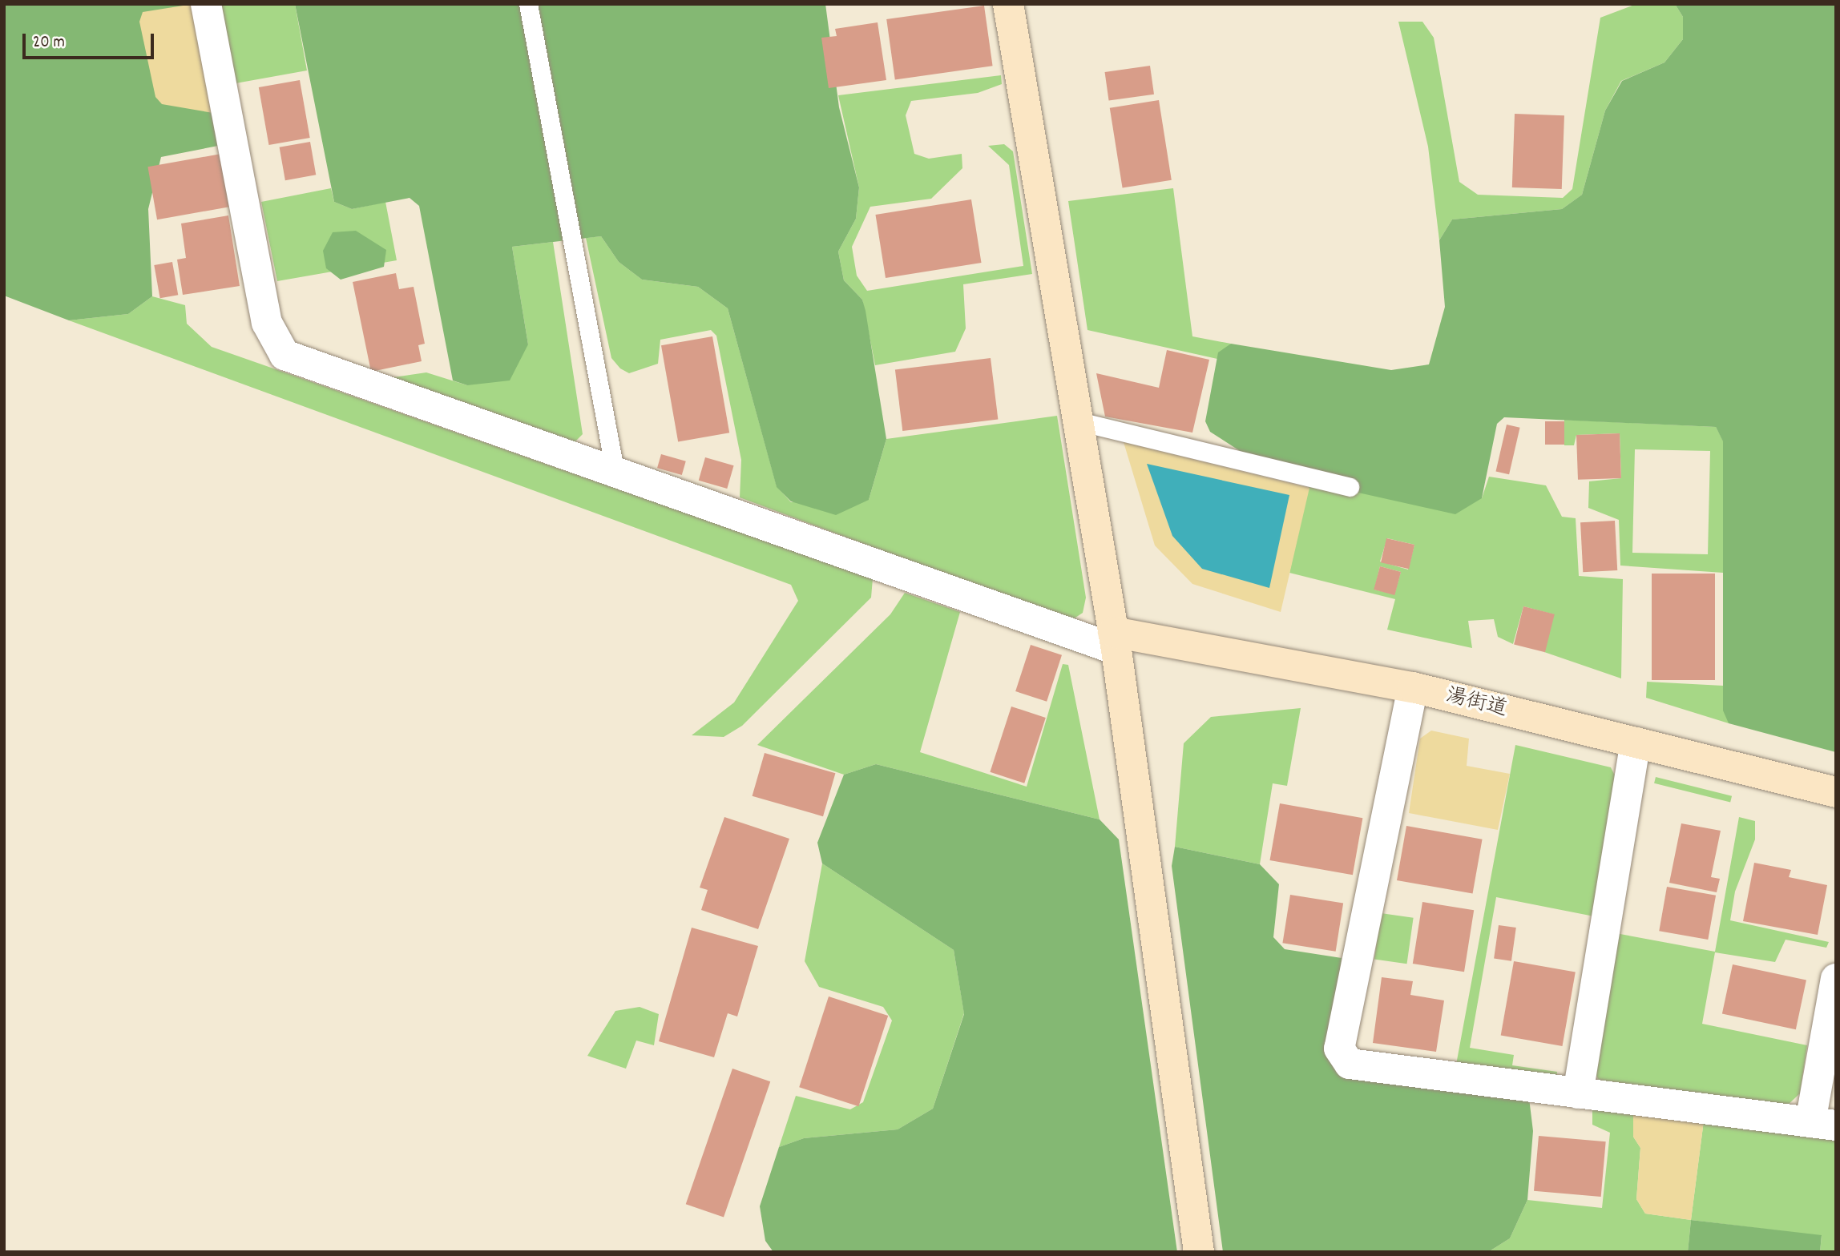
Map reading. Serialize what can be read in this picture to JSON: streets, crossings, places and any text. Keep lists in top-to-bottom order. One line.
{"streets":{"street":["湯街道"]},"scale_bar":"20 m"}
